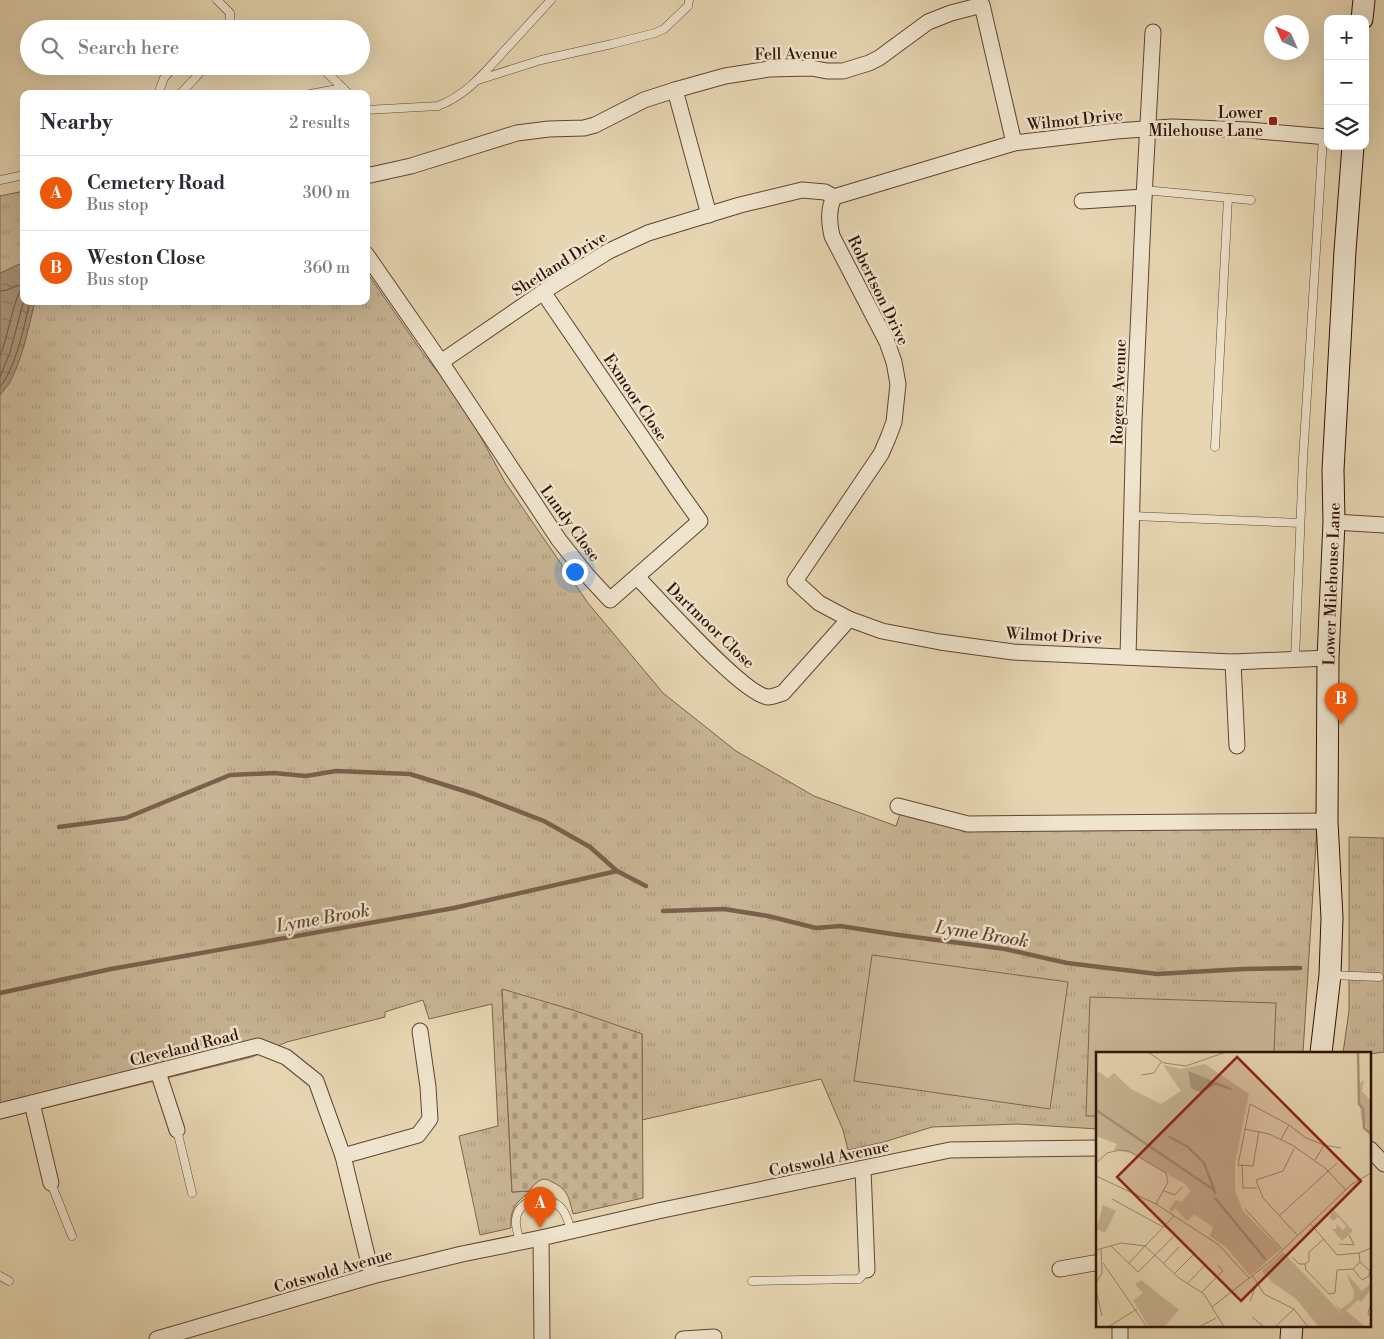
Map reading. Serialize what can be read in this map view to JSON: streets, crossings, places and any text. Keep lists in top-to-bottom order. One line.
{"streets":{"main road":["Lower Milehouse Lane"],"street":["Fell Avenue","Wilmot Drive","Shetland Drive","Robertson Drive","Rogers Avenue","Exmoor Close","Lundy Close","Dartmoor Close","Cleveland Road","Cotswold Avenue"]},"crossings":[["Fell Avenue","Wilmot Drive"],["Wilmot Drive","Shetland Drive"],["Wilmot Drive","Robertson Drive"],["Wilmot Drive","Rogers Avenue"],["Wilmot Drive","Lower Milehouse Lane"],["Wilmot Drive","Dartmoor Close"],["Shetland Drive","Robertson Drive"],["Shetland Drive","Exmoor Close"],["Shetland Drive","Lundy Close"],["Exmoor Close","Lundy Close"],["Lundy Close","Dartmoor Close"],["Cleveland Road","Cotswold Avenue"]],"water":["Lyme Brook"],"places":{"transit":["Lower Milehouse Lane"]},"north":"top left","page":{"map_buttons":["+","−"],"search":"Search here","heading":["Nearby","2 results"],"list":[{"mark":"A","name":"Cemetery Road","note":"Bus stop","value":"300 m"},{"mark":"B","name":"Weston Close","note":"Bus stop","value":"360 m"}],"pins":["B","A"]}}
